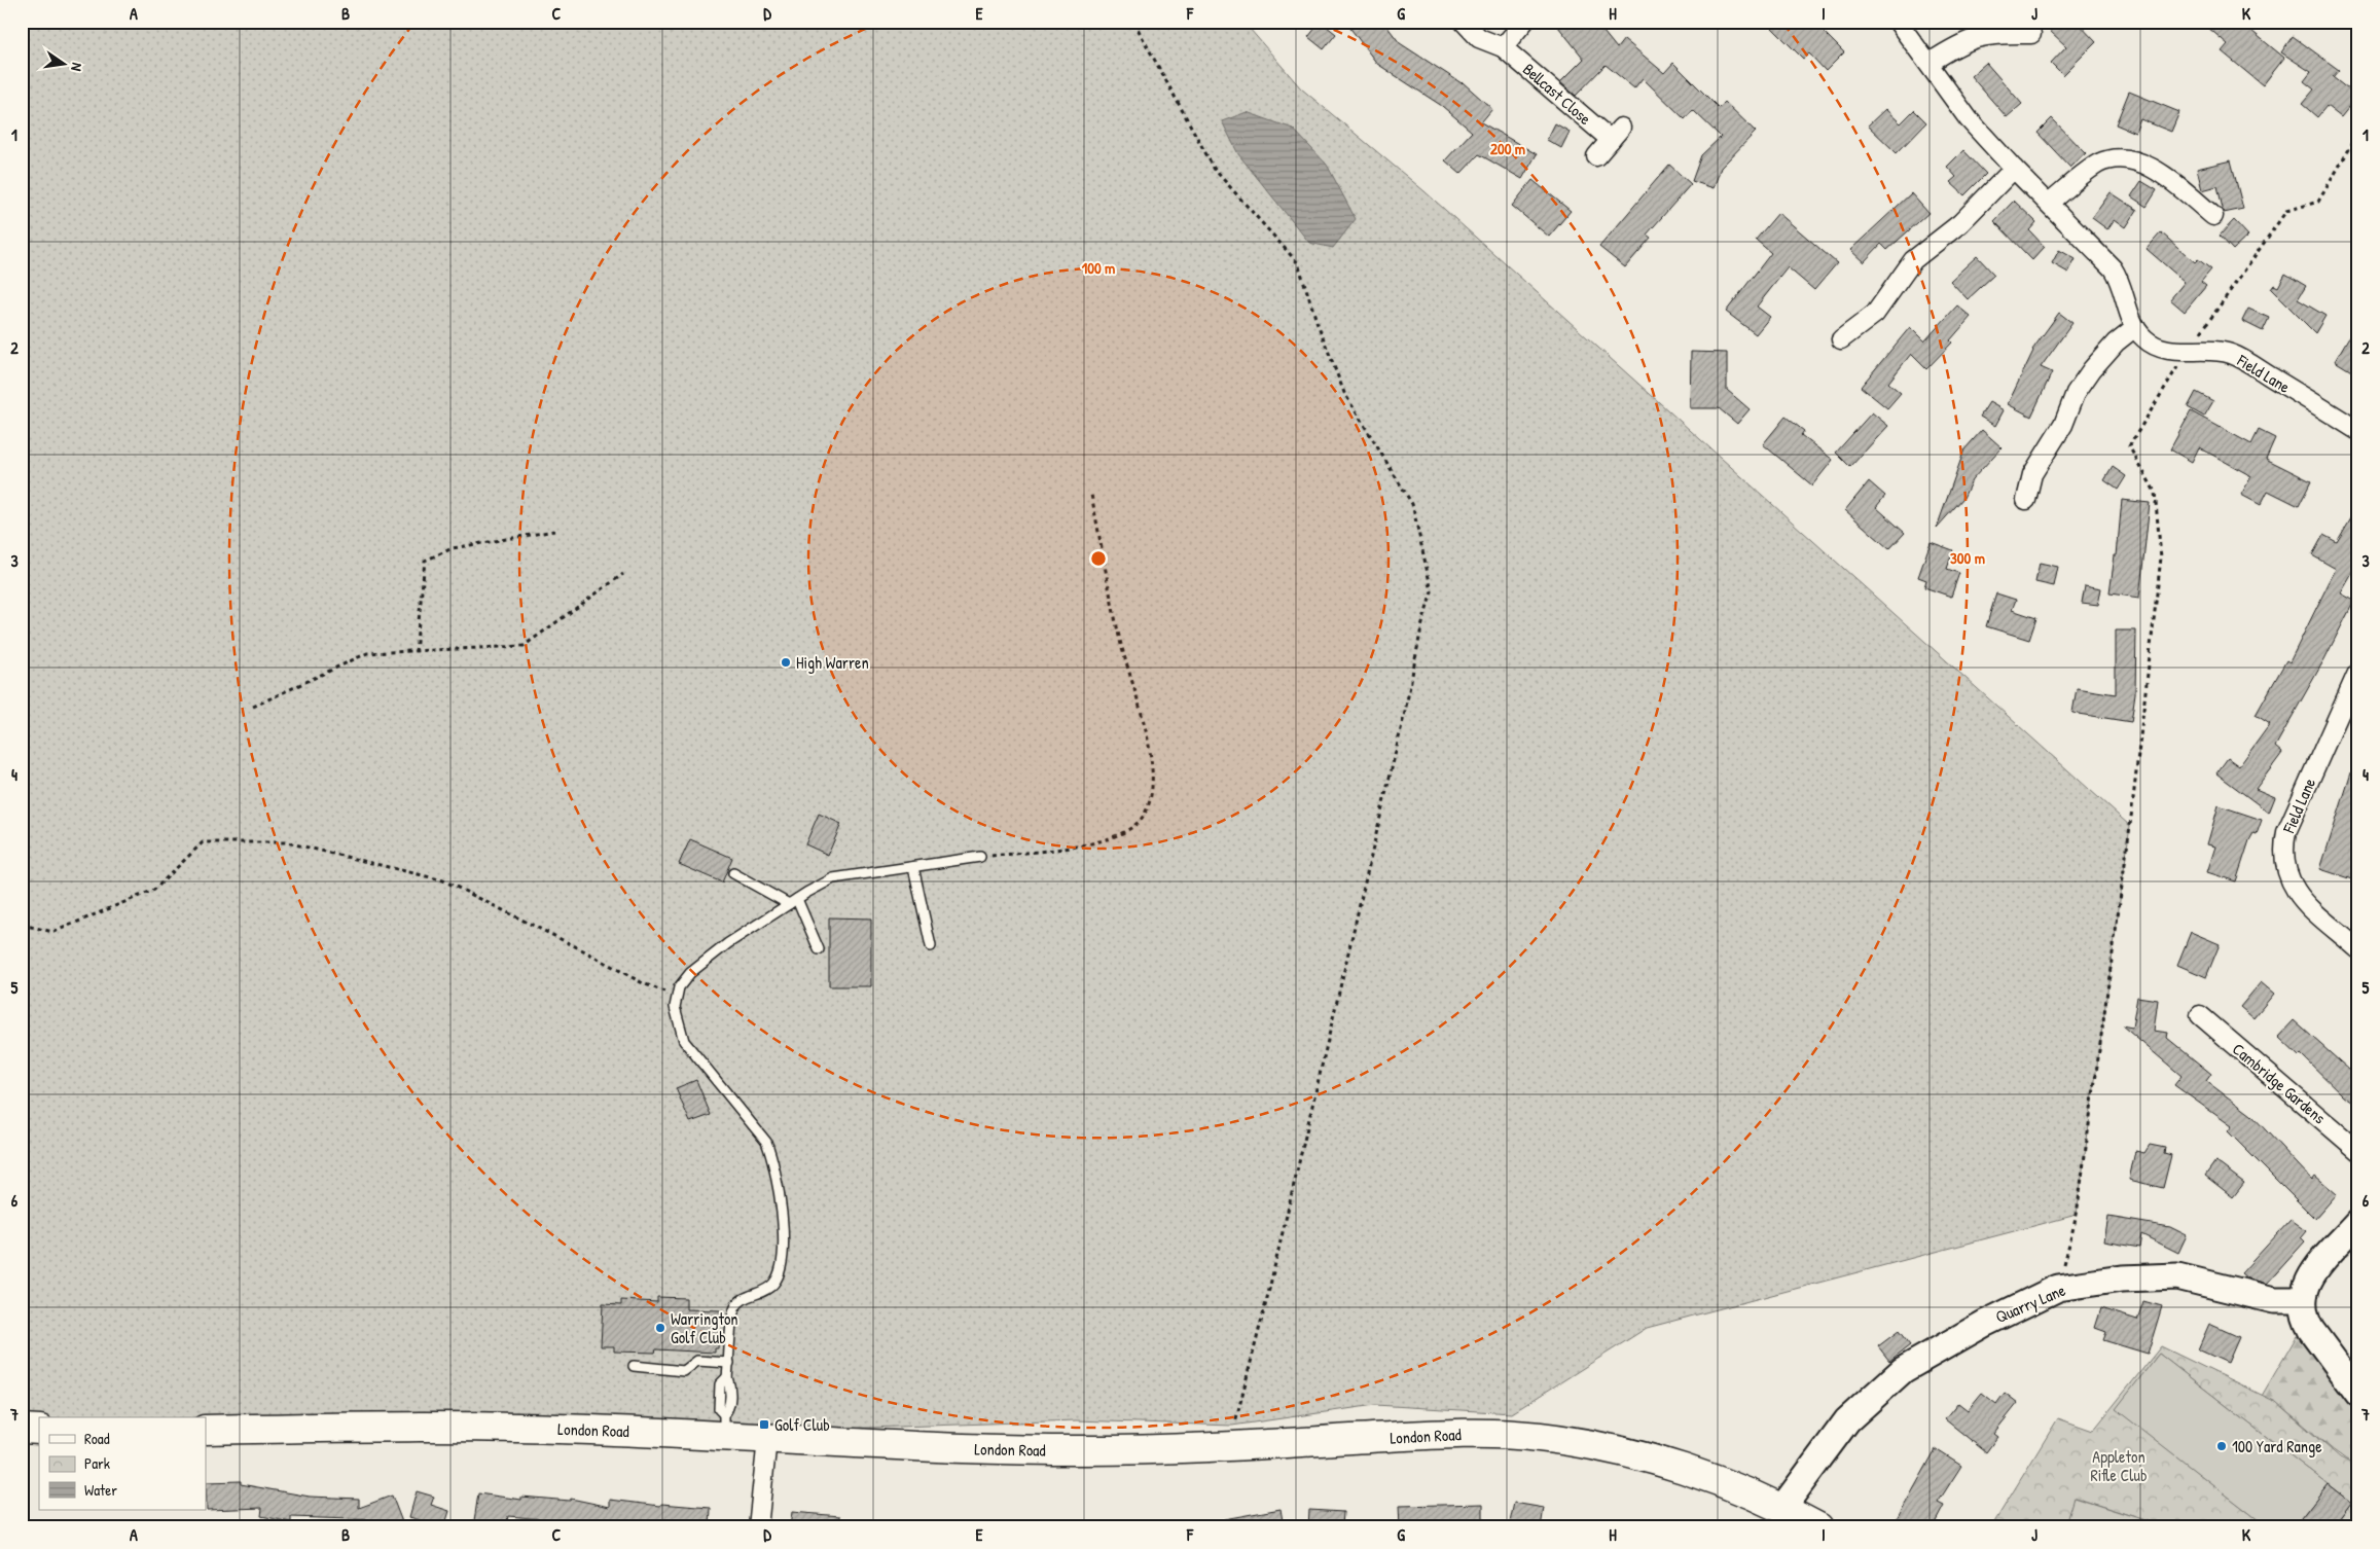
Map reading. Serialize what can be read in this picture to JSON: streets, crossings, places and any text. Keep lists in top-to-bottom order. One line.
{"streets":{"highway":["London Road"],"street":["Bellcast Close","Field Lane","Cambridge Gardens","Quarry Lane"]},"crossings":[["Quarry Lane","London Road"]],"parks":["Appleton Rifle Club"],"places":{"other":["High Warren","Warrington Golf Club","100 Yard Range"],"transit":["Golf Club"]},"legend":["Road","Park","Water"],"north":"right","grid":{"columns":["A","B","C","D","E","F","G","H","I","J","K"],"rows":["1","2","3","4","5","6","7"]},"rings":["200 m","100 m","300 m"]}
